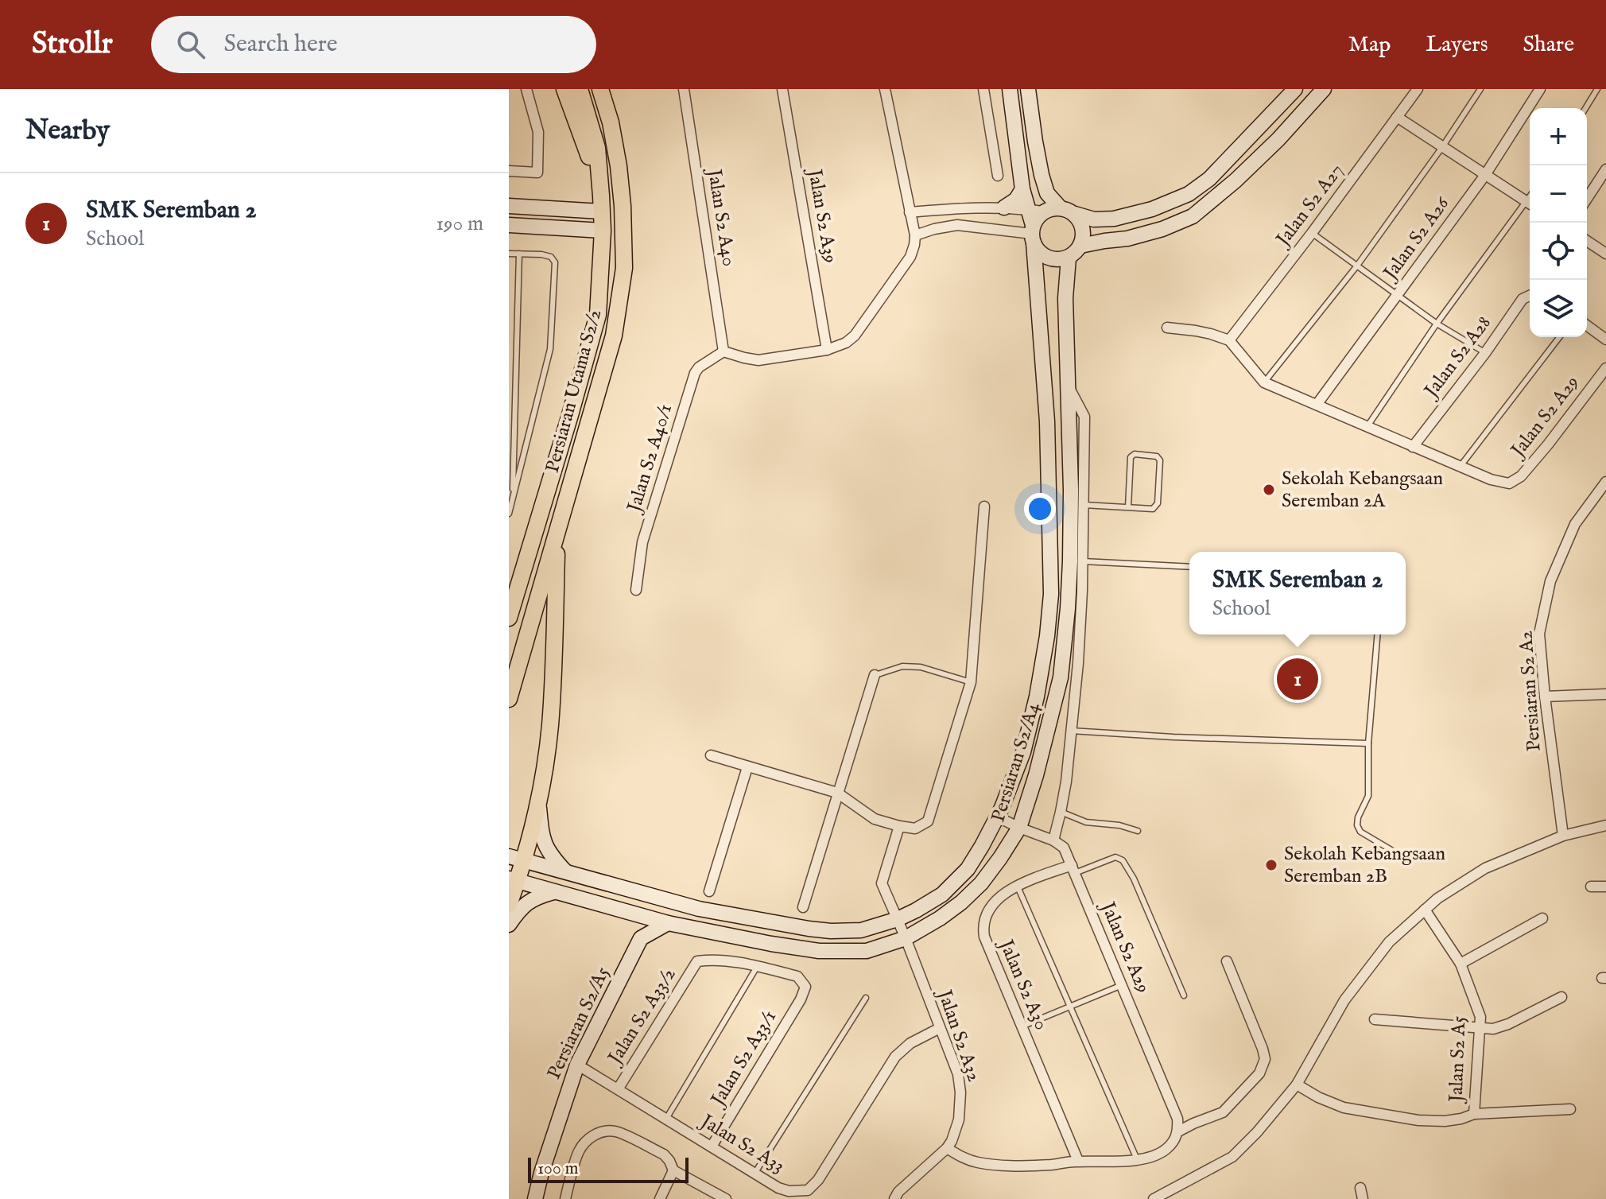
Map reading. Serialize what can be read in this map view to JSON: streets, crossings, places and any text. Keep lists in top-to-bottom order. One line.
{"streets":{"main road":["Persiaran Utama S2/2","Persiaran S2/A4","Persiaran S2/A5"],"street":["Jalan S2 A27","Jalan S2 A39","Jalan S2 A40","Jalan S2 A26","Jalan S2 A28","Jalan S2 A29","Jalan S2 A40/1","Persiaran S2 A2","Jalan S2 A30","Jalan S2 A33/2","Jalan S2 A32","Jalan S2 A33/1","Jalan S2 A5","Jalan S2 A33"]},"crossings":[["Jalan S2 A40","Jalan S2 A40/1"],["Jalan S2 A29","Jalan S2 A30"],["Persiaran S2/A4","Jalan S2 A32"],["Jalan S2 A33/2","Jalan S2 A33/1"],["Jalan S2 A33/2","Jalan S2 A33"],["Persiaran S2/A5","Jalan S2 A33"],["Jalan S2 A32","Jalan S2 A33"],["Jalan S2 A33/1","Jalan S2 A33"]],"places":["Sekolah Kebangsaan Seremban 2A","Sekolah Kebangsaan Seremban 2B"],"scale_bar":"100 m","page":{"header":"Strollr","search":"Search here","nav":["Map","Layers","Share"],"heading":"Nearby","map_buttons":["+","−"],"list":[{"mark":"1","name":"SMK Seremban 2","note":"School","value":"190 m"}],"popup":["SMK Seremban 2","School"],"pins":"1","scale":"100 m"}}
